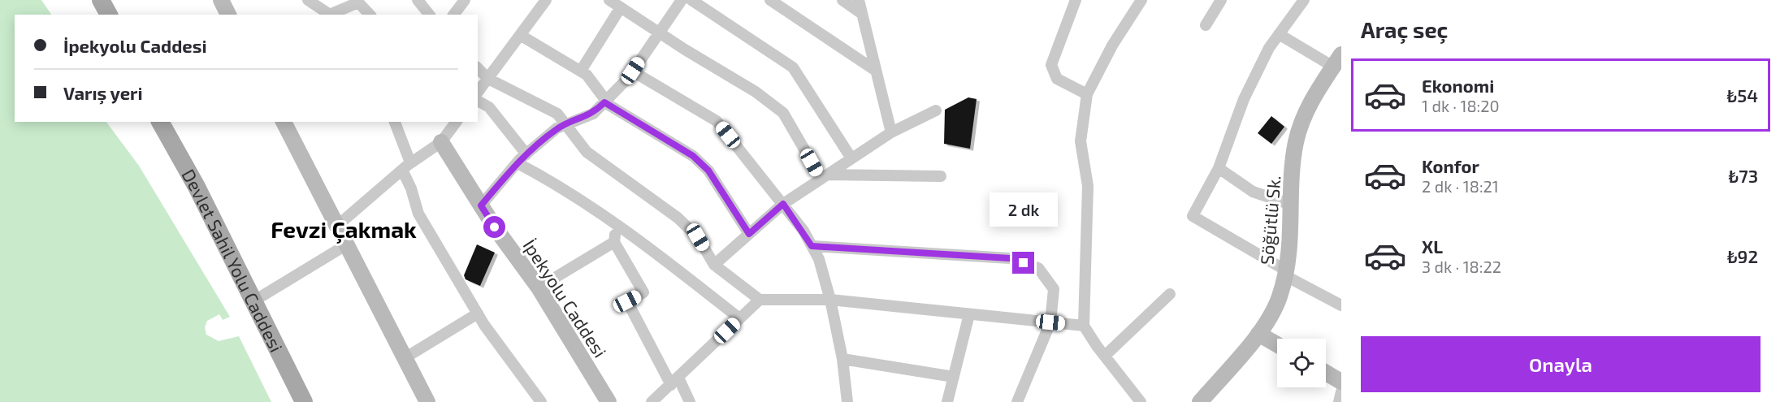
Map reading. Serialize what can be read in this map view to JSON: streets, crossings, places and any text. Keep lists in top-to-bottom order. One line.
{"streets":{"main road":["Devlet Sahil Yolu Caddesi"],"street":["Söğütlü Sk.","İpekyolu Caddesi"]},"districts":["Fevzi Çakmak"],"page":{"heading":"Araç seç","banner":["İpekyolu Caddesi","Varış yeri"],"list":[{"name":"Ekonomi","note":"1 dk · 18:20","value":"₺54"},{"name":"Konfor","note":"2 dk · 18:21","value":"₺73"},{"name":"XL","note":"3 dk · 18:22","value":"₺92"}],"bubble":"2 dk","buttons":"Onayla"}}
